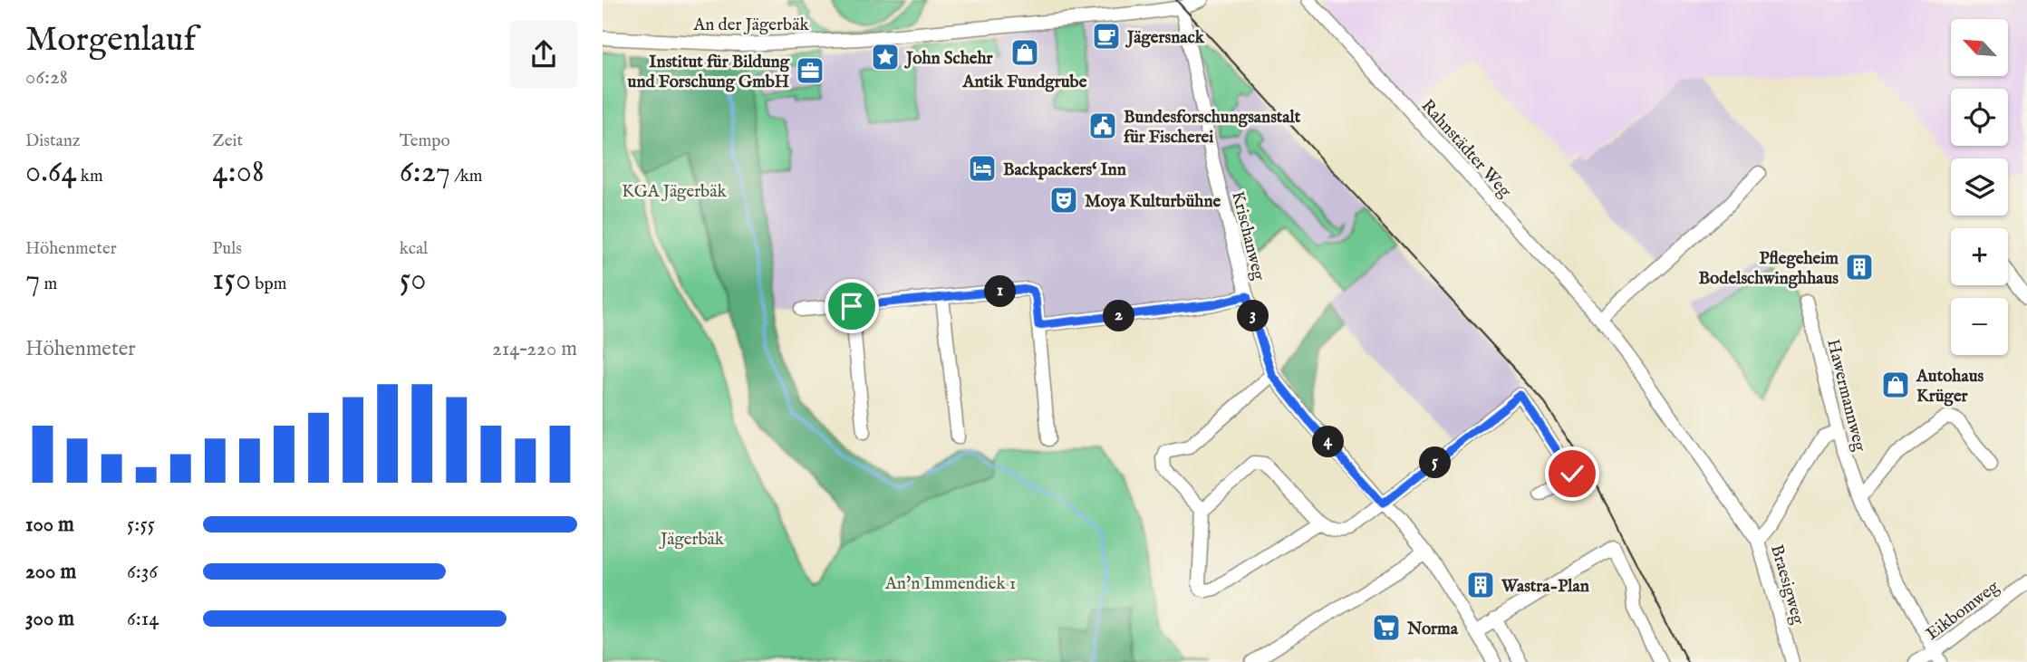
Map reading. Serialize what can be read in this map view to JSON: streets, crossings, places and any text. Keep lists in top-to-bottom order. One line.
{"streets":{"street":["An der Jägerbäk","Rahnstädter Weg","Krischanweg","Hawermannweg","Braesigweg","Eikbomweg"]},"crossings":[["An der Jägerbäk","Krischanweg"],["Rahnstädter Weg","Braesigweg"],["Hawermannweg","Braesigweg"],["Hawermannweg","Eikbomweg"]],"parks":["KGA Jägerbäk","Jägerbäk","An'n Immendiek 1"],"places":{"cafe":["Jägersnack"],"shop":["Antik Fundgrube","Autohaus Krüger"],"place":["John Schehr"],"office":["Institut für Bildung und Forschung GmbH"],"public building":["Bundesforschungsanstalt für Fischerei"],"hotel":["Backpackers‘ Inn"],"theatre":["Moya Kulturbühne"],"building":["Pflegeheim Bodelschwinghhaus","Wastra-Plan"],"supermarket":["Norma"]},"north":"top left","page":{"heading":["Morgenlauf","06:28"],"map_buttons":["+","−"],"stats":[["Distanz","0.64 km"],["Zeit","4:08"],["Tempo","6:27 /km"],["Höhenmeter","7 m"],["Puls","150 bpm"],["kcal","50"]],"pins":["1","2","3","4","5"],"chart":["Höhenmeter","214–220 m"],"list":[{"name":"100 m","note":"5:55"},{"name":"200 m","note":"6:36"},{"name":"300 m","note":"6:14"}]}}
